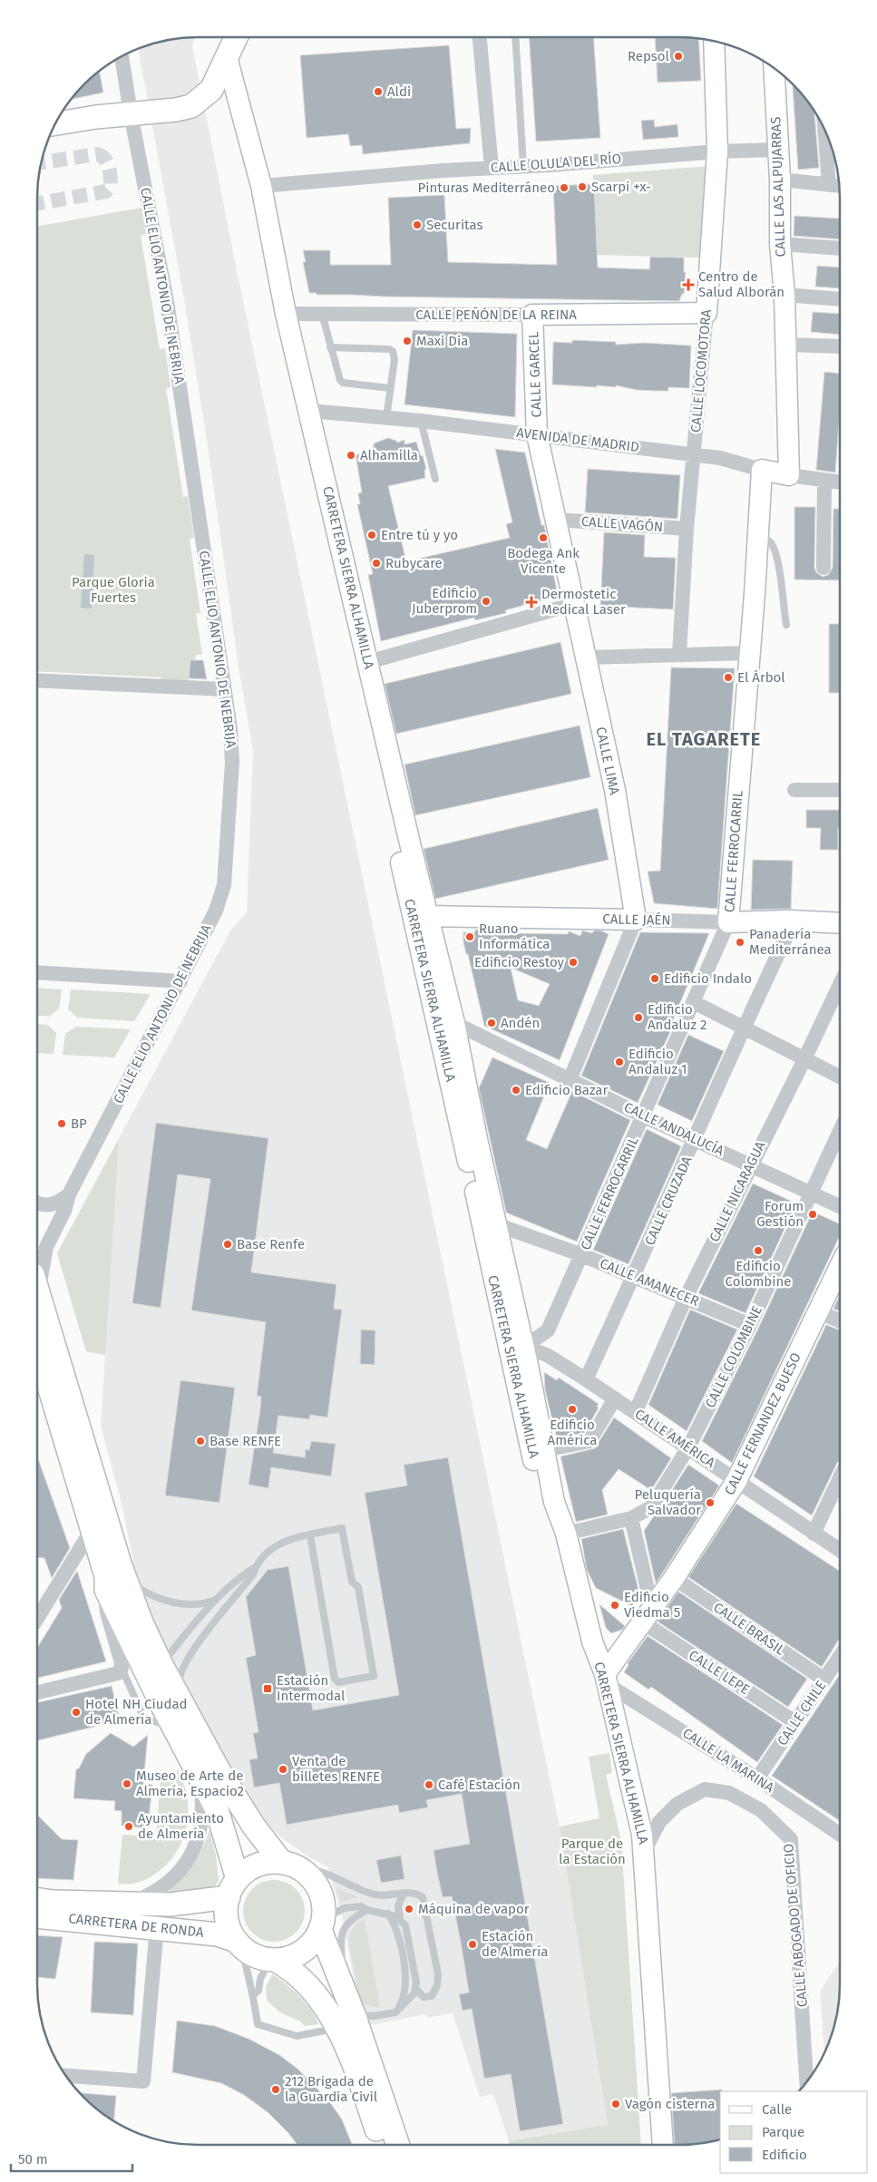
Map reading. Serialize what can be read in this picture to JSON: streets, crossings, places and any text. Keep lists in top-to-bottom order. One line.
{"streets":{"main road":["CALLE LAS ALPUJARRAS","CALLE PEÑÓN DE LA REINA","CALLE LOCOMOTORA","CALLE GARCEL","AVENIDA DE MADRID","CARRETERA SIERRA ALHAMILLA","CALLE LIMA","CALLE FERROCARRIL","CALLE JAÉN","CALLE FERNANDEZ BUESO","CARRETERA DE RONDA"],"street":["CALLE OLULA DEL RÍO","CALLE ELIO ANTONIO DE NEBRIJA","CALLE VAGÓN","CALLE ANDALUCÍA","CALLE NICARAGUA","CALLE CRUZADA","CALLE AMANECER","CALLE COLOMBINE","CALLE AMÉRICA","CALLE BRASIL","CALLE LEPE","CALLE CHILE","CALLE LA MARINA","CALLE ABOGADO DE OFICIO"]},"crossings":[["CALLE OLULA DEL RÍO","CALLE LAS ALPUJARRAS"],["CALLE OLULA DEL RÍO","CALLE LOCOMOTORA"],["CALLE OLULA DEL RÍO","CARRETERA SIERRA ALHAMILLA"],["CALLE LAS ALPUJARRAS","AVENIDA DE MADRID"],["CALLE PEÑÓN DE LA REINA","CALLE LOCOMOTORA"],["CALLE PEÑÓN DE LA REINA","CALLE GARCEL"],["CALLE PEÑÓN DE LA REINA","CARRETERA SIERRA ALHAMILLA"],["CALLE LOCOMOTORA","AVENIDA DE MADRID"],["CALLE LOCOMOTORA","CALLE VAGÓN"],["CALLE GARCEL","AVENIDA DE MADRID"],["CALLE GARCEL","CALLE LIMA"],["AVENIDA DE MADRID","CARRETERA SIERRA ALHAMILLA"],["AVENIDA DE MADRID","CALLE LIMA"],["AVENIDA DE MADRID","CALLE FERROCARRIL"],["CALLE VAGÓN","CALLE LIMA"],["CARRETERA SIERRA ALHAMILLA","CALLE FERROCARRIL"],["CARRETERA SIERRA ALHAMILLA","CALLE JAÉN"],["CARRETERA SIERRA ALHAMILLA","CALLE ANDALUCÍA"],["CARRETERA SIERRA ALHAMILLA","CALLE AMANECER"],["CARRETERA SIERRA ALHAMILLA","CALLE COLOMBINE"],["CARRETERA SIERRA ALHAMILLA","CALLE FERNANDEZ BUESO"],["CARRETERA SIERRA ALHAMILLA","CALLE AMÉRICA"],["CARRETERA SIERRA ALHAMILLA","CALLE LA MARINA"],["CARRETERA SIERRA ALHAMILLA","CALLE ABOGADO DE OFICIO"],["CALLE LIMA","CALLE JAÉN"],["CALLE FERROCARRIL","CALLE JAÉN"],["CALLE FERROCARRIL","CALLE ANDALUCÍA"],["CALLE FERROCARRIL","CALLE AMANECER"],["CALLE JAÉN","CALLE CRUZADA"],["CALLE ANDALUCÍA","CALLE NICARAGUA"],["CALLE ANDALUCÍA","CALLE CRUZADA"],["CALLE ANDALUCÍA","CALLE COLOMBINE"],["CALLE NICARAGUA","CALLE AMANECER"],["CALLE NICARAGUA","CALLE AMÉRICA"],["CALLE CRUZADA","CALLE AMANECER"],["CALLE CRUZADA","CALLE AMÉRICA"],["CALLE AMANECER","CALLE COLOMBINE"],["CALLE COLOMBINE","CALLE AMÉRICA"],["CALLE FERNANDEZ BUESO","CALLE AMÉRICA"],["CALLE FERNANDEZ BUESO","CALLE BRASIL"],["CALLE FERNANDEZ BUESO","CALLE LEPE"],["CALLE FERNANDEZ BUESO","CALLE LA MARINA"],["CALLE BRASIL","CALLE CHILE"],["CALLE LEPE","CALLE CHILE"],["CALLE CHILE","CALLE LA MARINA"]],"districts":["EL TAGARETE"],"parks":["Parque Gloria Fuertes","Parque de la Estación"],"places":{"other":["Repsol","Aldi","Scarpi +x-","Pinturas Mediterráneo","Securitas","Maxi Dia","Alhamilla","Entre tú y yo","Bodega Ank Vicente","Rubycare","Edificio Juberprom","El Árbol","Ruano Informática","Panadería Mediterránea","Edificio Restoy","Edificio Indalo","Edificio Andaluz 2","Andén","Edificio Andaluz 1","Edificio Bazar","BP","Forum Gestión","Base Renfe","Edificio Colombine","Edificio América","Base RENFE","Peluquería Salvador","Edificio Viedma 5","Hotel NH Ciudad de Almería","Venta de billetes RENFE","Museo de Arte de Almería, Espacio2","Café Estación","Ayuntamiento de Almería","Máquina de vapor","Estación de Almería","212 Brigada de la Guardia Civil","Vagón cisterna"],"health":["Centro de Salud Alborán","Dermostetic Medical Laser"],"transit":["Estación Intermodal"]},"legend":["Calle","Parque","Edificio"],"scale_bar":"50 m"}
